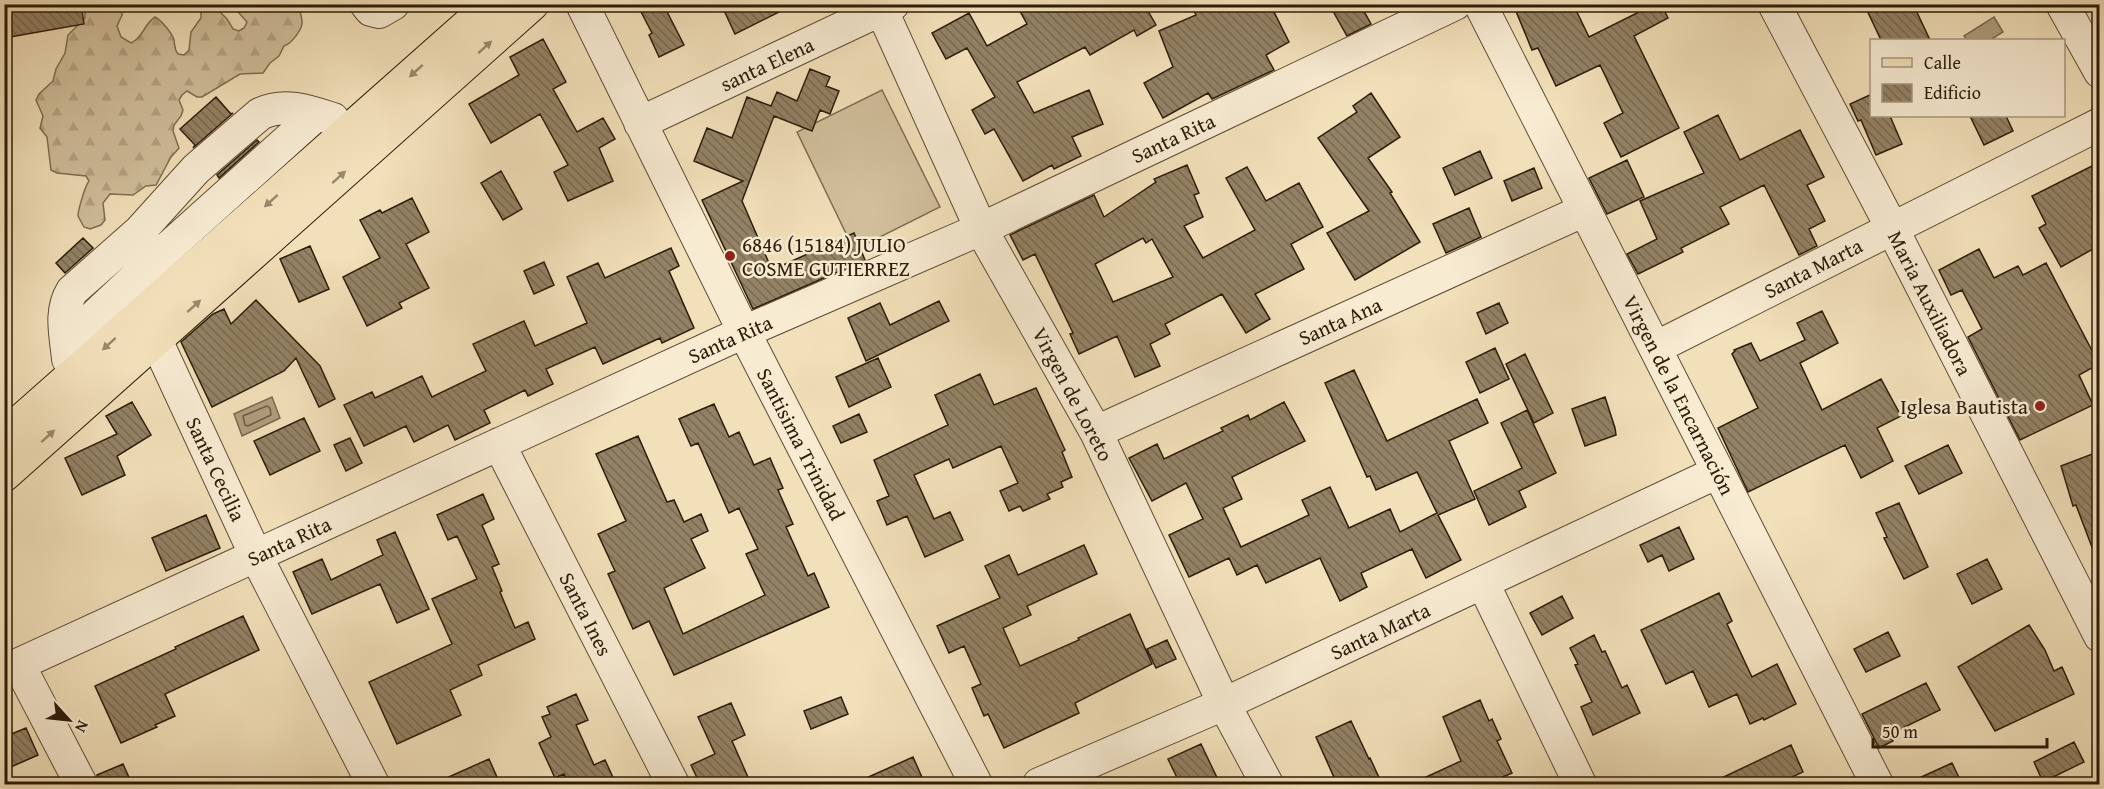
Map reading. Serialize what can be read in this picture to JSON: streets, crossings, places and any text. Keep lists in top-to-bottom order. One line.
{"streets":{"street":["santa Elena","Santa Rita","Santa Marta","Maria Auxiliadora","Santa Ana","Virgen de Loreto","Virgen de la Encarnación","Santisima Trinidad","Santa Cecilia","Santa Ines"]},"crossings":[["santa Elena","Virgen de Loreto"],["santa Elena","Santisima Trinidad"],["Santa Rita","Virgen de Loreto"],["Santa Rita","Santisima Trinidad"],["Santa Rita","Santa Cecilia"],["Santa Rita","Santa Ines"],["Santa Marta","Maria Auxiliadora"],["Santa Marta","Virgen de Loreto"],["Santa Marta","Virgen de la Encarnación"],["Santa Ana","Virgen de Loreto"],["Santa Ana","Virgen de la Encarnación"]],"places":["6846 (15184) JULIO COSME GUTIERREZ","Iglesa Bautista"],"legend":["Calle","Edificio"],"scale_bar":"50 m","north":"bottom right"}
